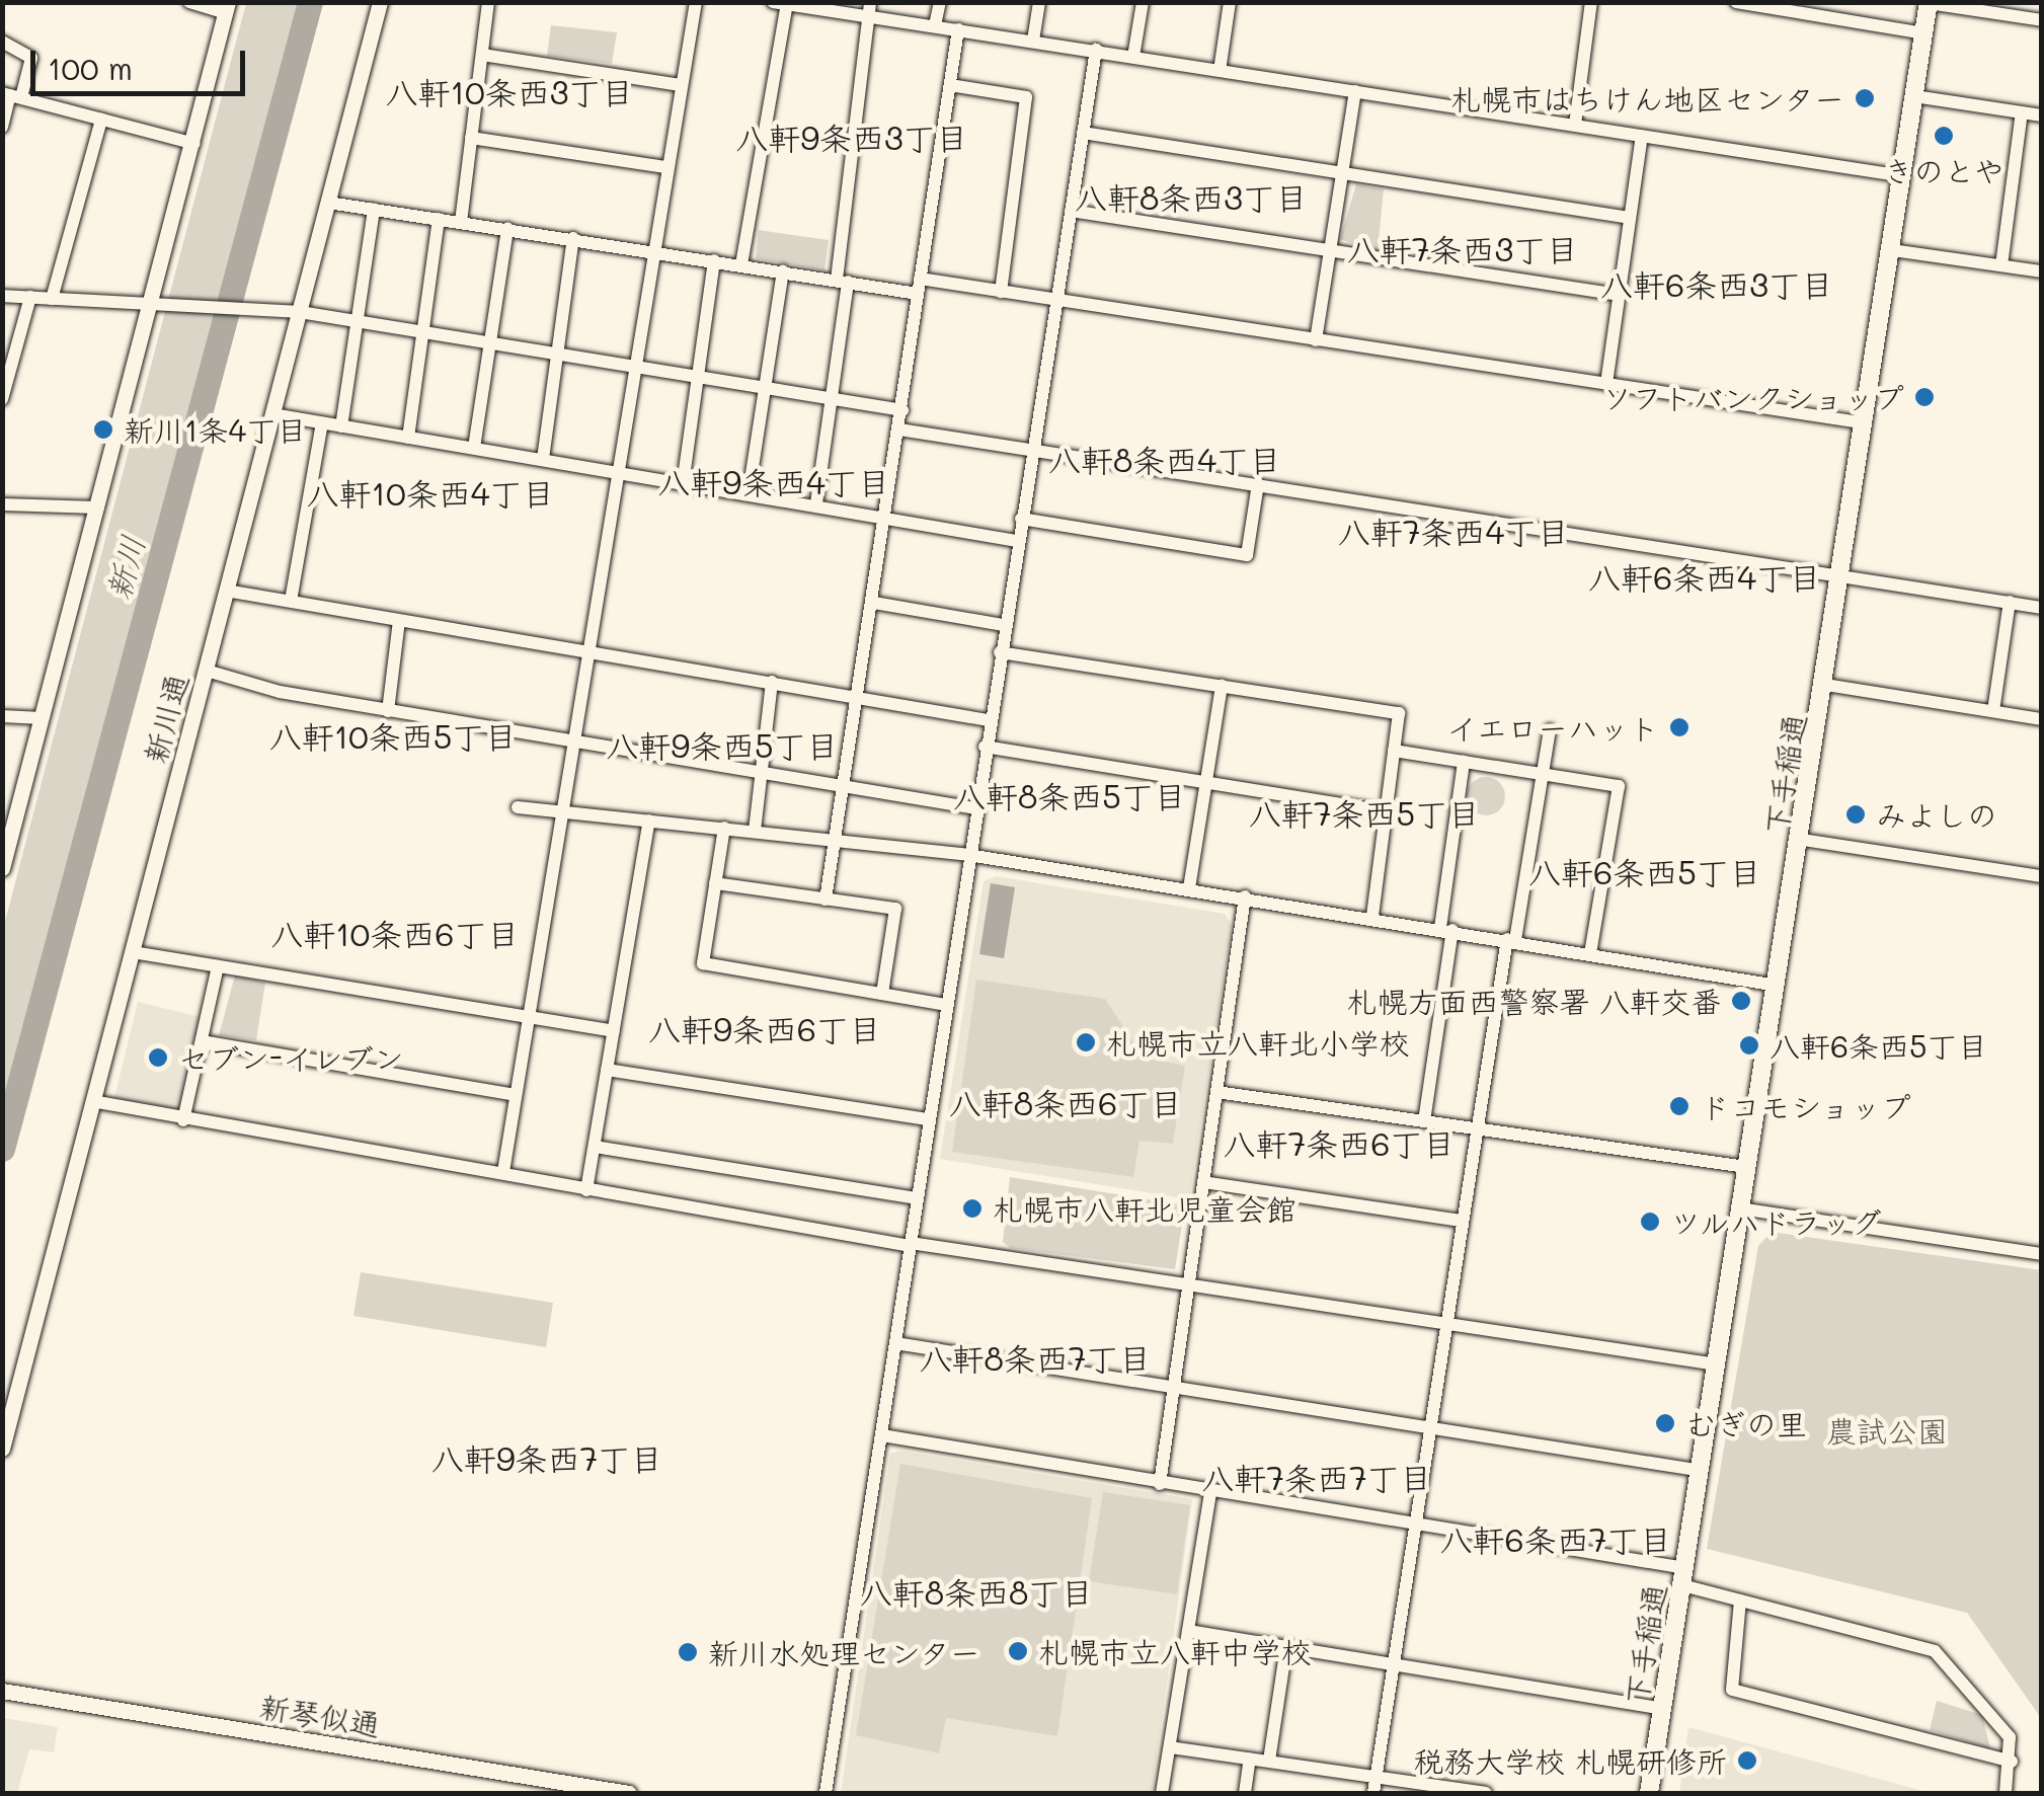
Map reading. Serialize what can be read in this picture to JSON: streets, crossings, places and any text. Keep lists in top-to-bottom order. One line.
{"streets":{"main road":["下手稲通"],"street":["新川通","新琴似通"]},"districts":["八軒10条西3丁目","八軒9条西3丁目","八軒8条西3丁目","八軒7条西3丁目","八軒6条西3丁目","八軒8条西4丁目","八軒9条西4丁目","八軒10条西4丁目","八軒7条西4丁目","八軒6条西4丁目","八軒10条西5丁目","八軒9条西5丁目","八軒8条西5丁目","八軒7条西5丁目","八軒6条西5丁目","八軒10条西6丁目","八軒9条西6丁目","八軒8条西6丁目","八軒7条西6丁目","八軒8条西7丁目","八軒9条西7丁目","八軒7条西7丁目","八軒6条西7丁目","八軒8条西8丁目"],"water":["新川"],"parks":["農試公園"],"places":["札幌市はちけん地区センター","きのとや","ソフトバンクショップ","新川1条4丁目","イエローハット","みよしの","札幌方面西警察署 八軒交番","札幌市立八軒北小学校","八軒6条西5丁目","セブン-イレブン","ドコモショップ","札幌市八軒北児童会館","ツルハドラッグ","むぎの里","札幌市立八軒中学校","新川水処理センター","税務大学校 札幌研修所"],"scale_bar":"100 m"}
